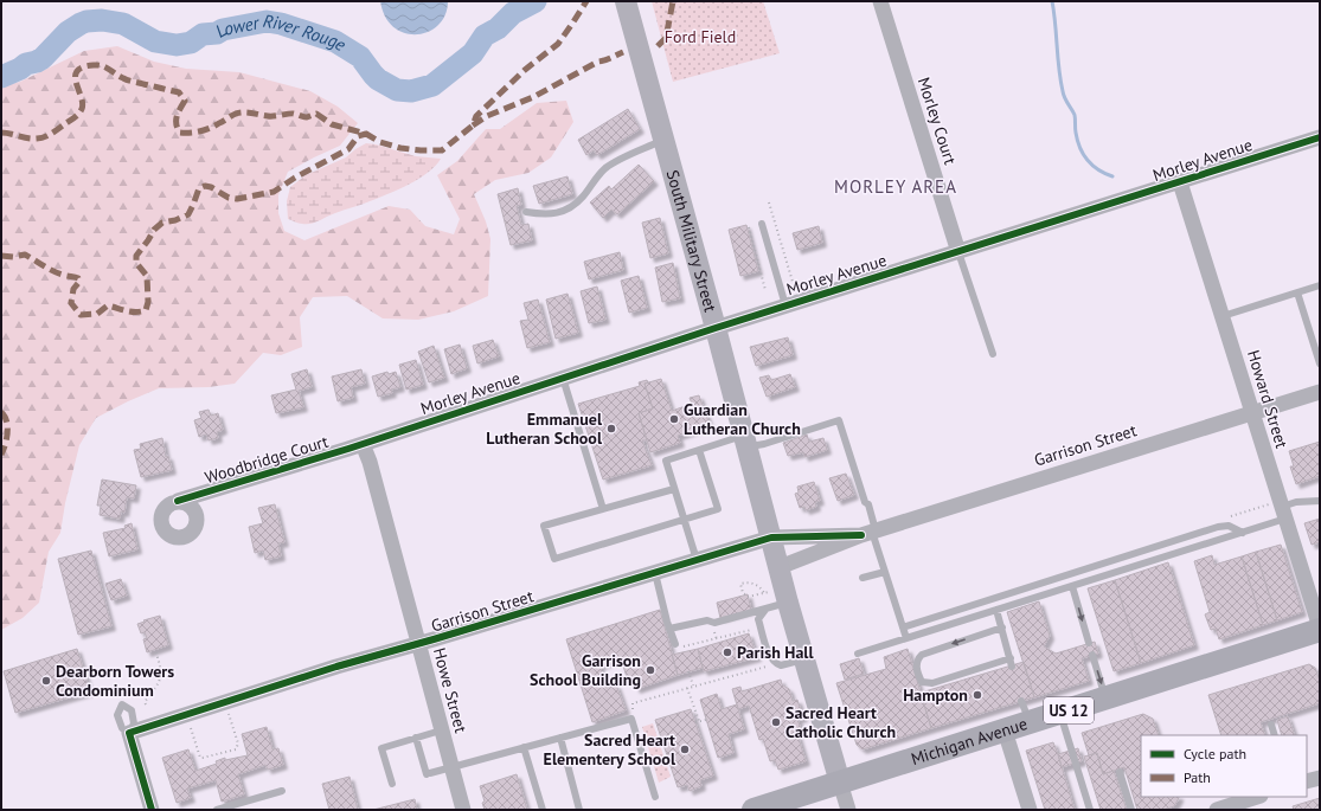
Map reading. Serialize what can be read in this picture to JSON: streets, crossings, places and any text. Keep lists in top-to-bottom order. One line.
{"streets":{"main road":["US 12","Michigan Avenue"],"street":["Morley Court","Morley Avenue","South Military Street","Howard Street","Garrison Street","Woodbridge Court","Howe Street"]},"crossings":[["Morley Court","Morley Avenue"],["Morley Avenue","South Military Street"],["Morley Avenue","Howard Street"],["Morley Avenue","Woodbridge Court"],["Morley Avenue","Howe Street"],["South Military Street","Garrison Street"],["South Military Street","Michigan Avenue"],["Howard Street","Garrison Street"],["Howard Street","Michigan Avenue"],["Garrison Street","Howe Street"],["Woodbridge Court","Howe Street"]],"districts":["MORLEY AREA"],"water":["Lower River Rouge"],"parks":["Ford Field"],"places":["Guardian Lutheran Church","Emmanuel Lutheran School","Parish Hall","Garrison School Building","Dearborn Towers Condominium","Hampton","Sacred Heart Catholic Church","Sacred Heart Elementery School"],"legend":["Cycle path","Path"]}
